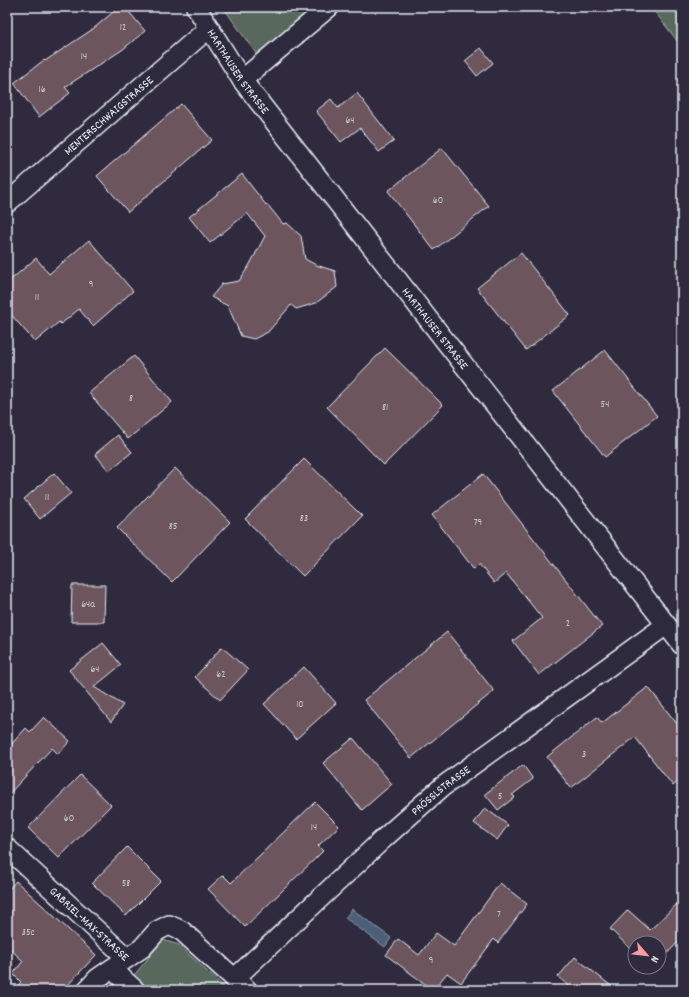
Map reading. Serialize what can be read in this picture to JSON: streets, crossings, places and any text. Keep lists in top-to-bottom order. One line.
{"streets":{"street":["HARTHAUSER STRASSE","MENTERSCHWAIGSTRASSE","PRÖSSLSTRASSE","GABRIEL-MAX-STRASSE"]},"crossings":[["HARTHAUSER STRASSE","MENTERSCHWAIGSTRASSE"],["HARTHAUSER STRASSE","PRÖSSLSTRASSE"],["PRÖSSLSTRASSE","GABRIEL-MAX-STRASSE"]],"house_numbers":["12","14","16","64","60","9","11","8","54","81","11","83","79","85","64a","2","64","62","10","3","5","60","14","58","7","35c","9"],"north":"bottom right"}
